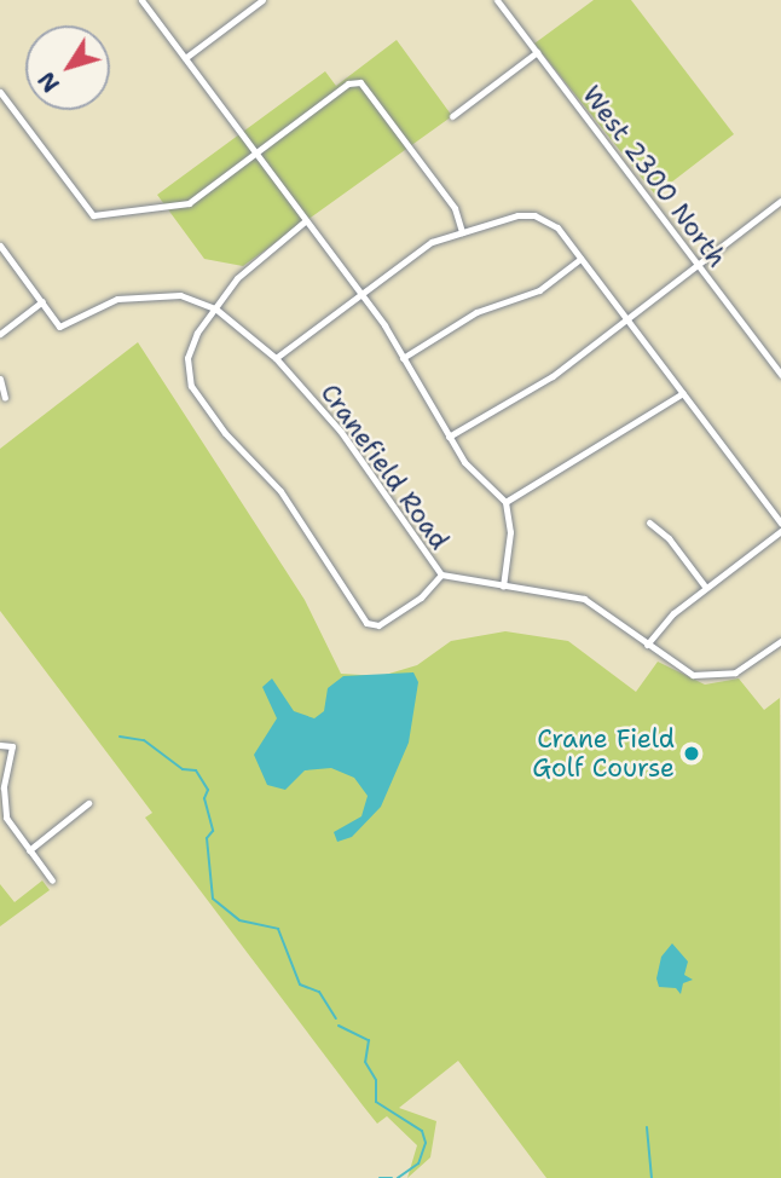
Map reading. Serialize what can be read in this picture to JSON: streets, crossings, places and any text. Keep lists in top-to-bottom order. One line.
{"streets":{"street":["West 2300 North","Cranefield Road"]},"places":["Crane Field Golf Course"],"north":"bottom left"}
